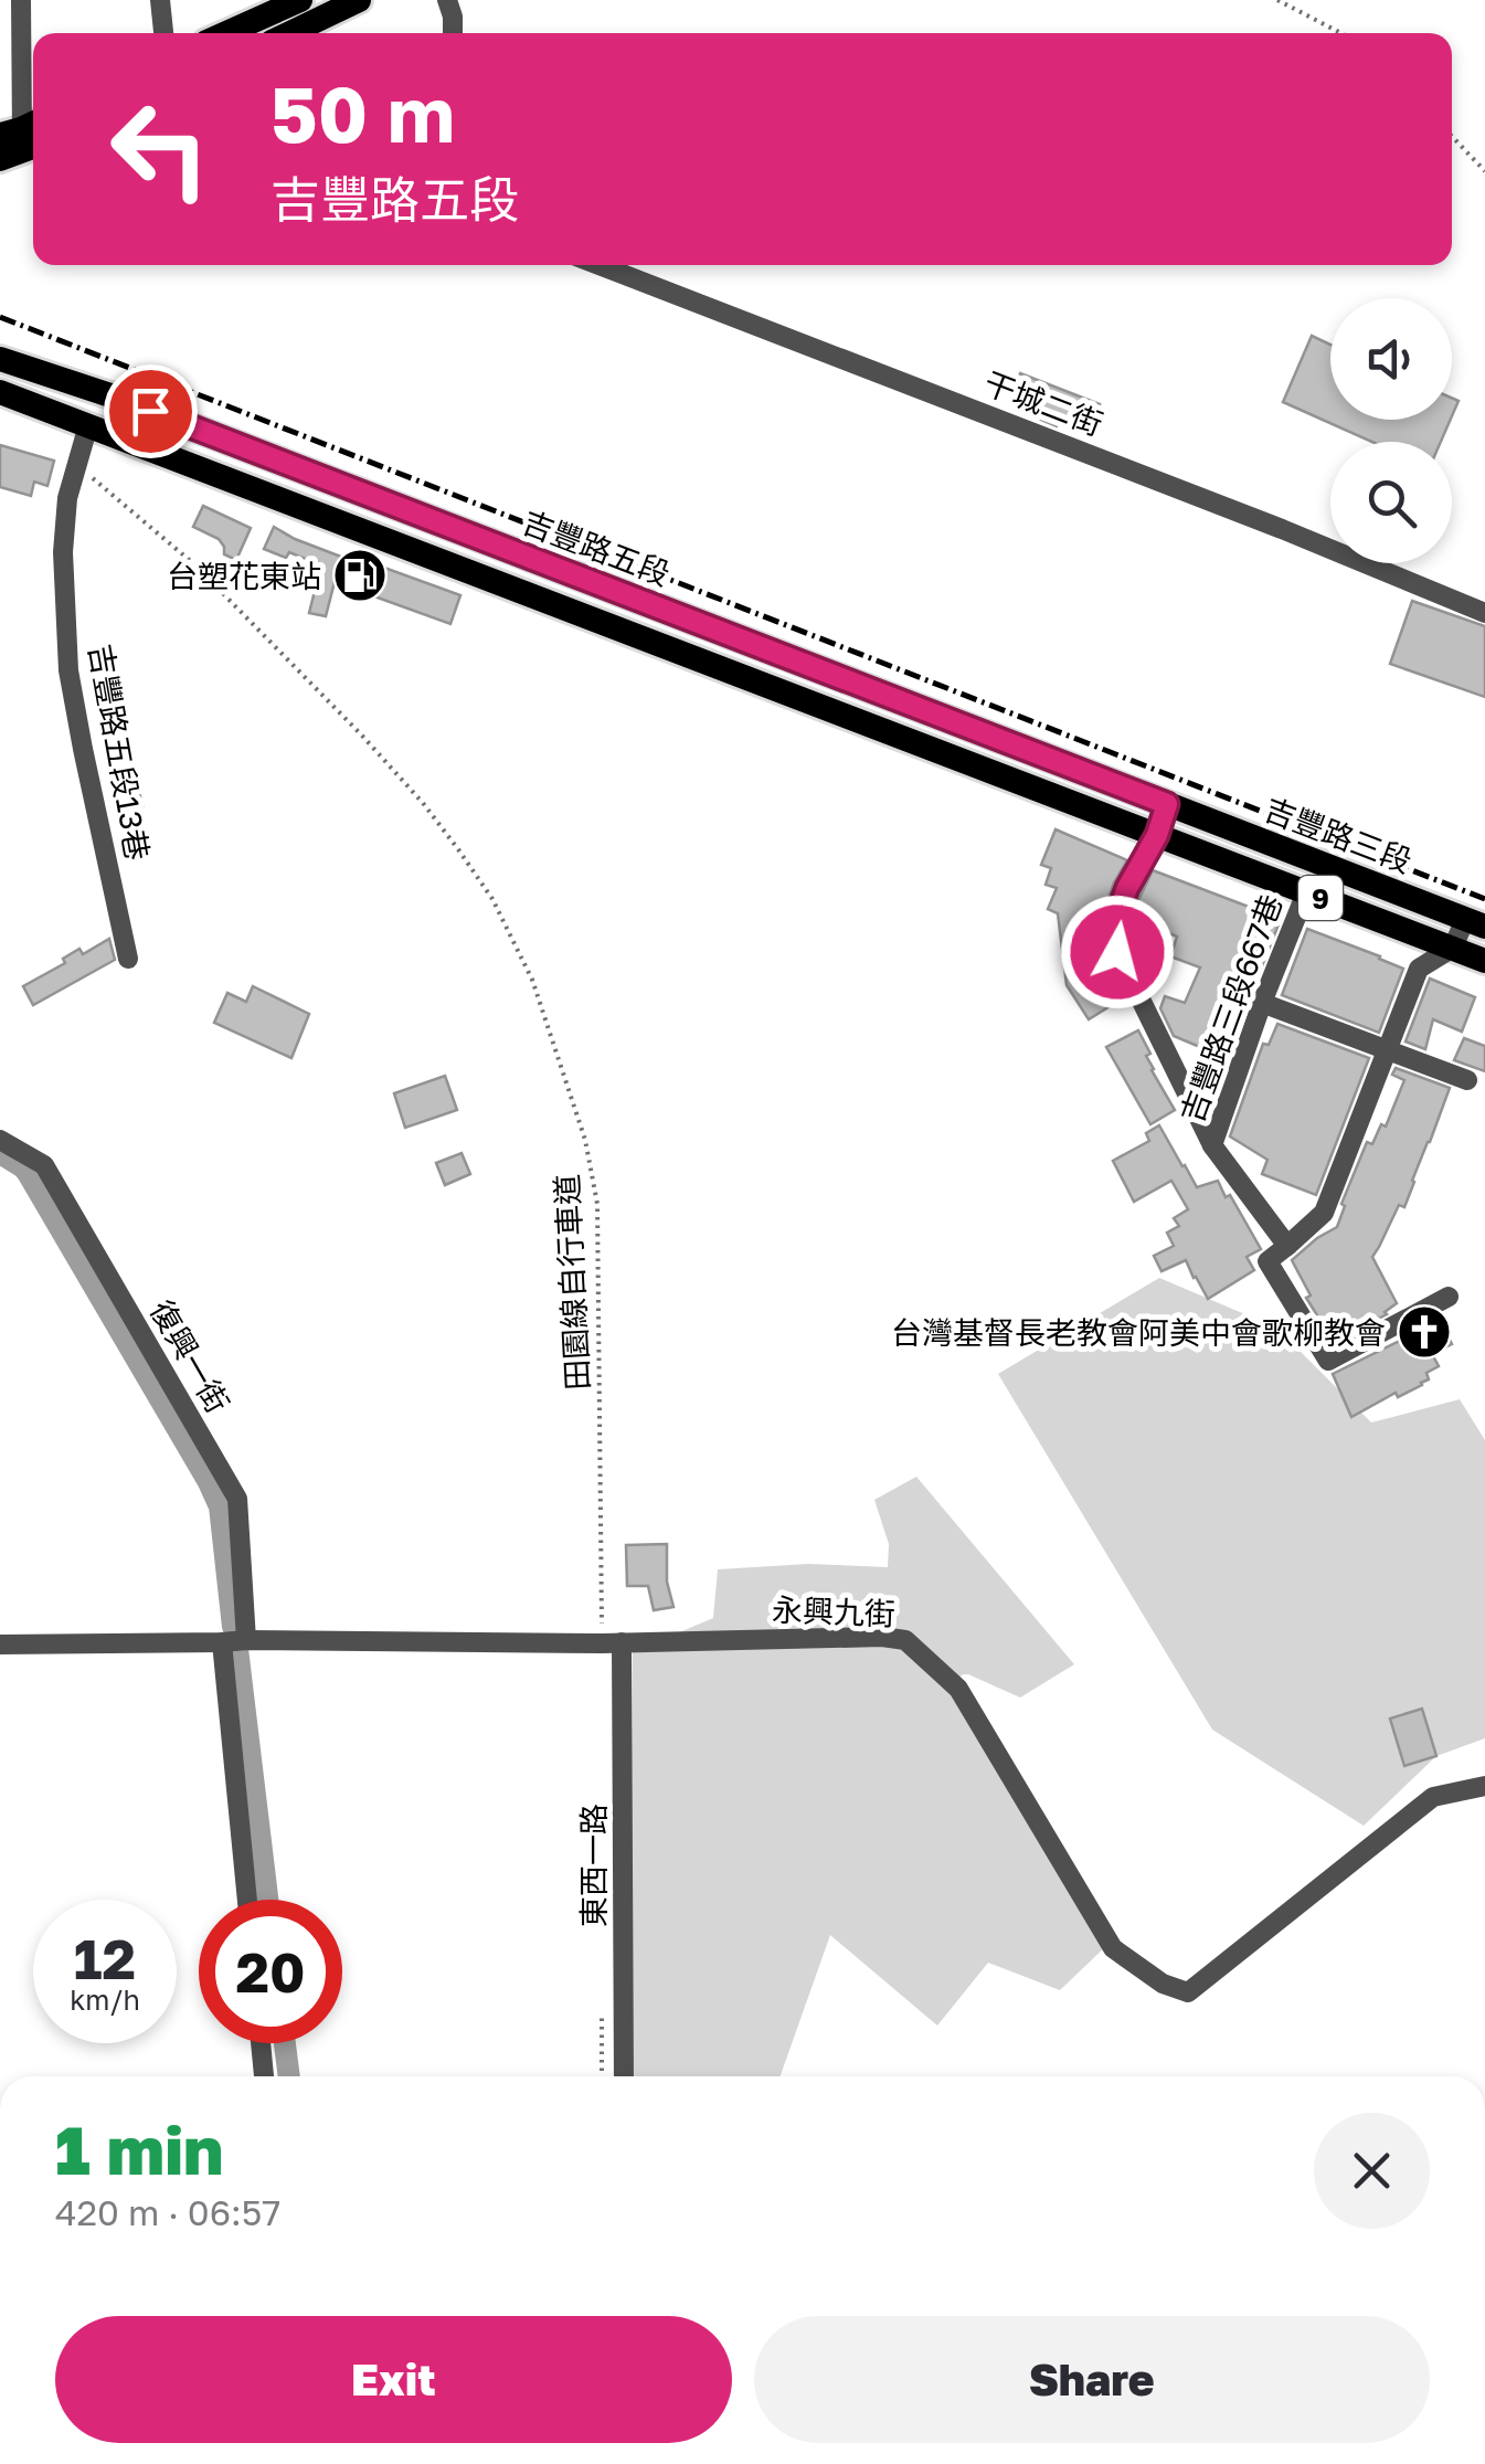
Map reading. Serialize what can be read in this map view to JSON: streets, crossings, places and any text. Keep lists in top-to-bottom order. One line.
{"streets":{"main road":["吉豐路五段","吉豐路三段","9"],"street":["干城二街","吉豐路五段13巷","吉豐路三段667巷","復興一街","永興九街","東西一路"],"path":["田園線自行車道"]},"crossings":[["吉豐路五段","吉豐路三段"],["吉豐路五段13巷","9"],["吉豐路五段13巷","田園線自行車道"],["9","吉豐路三段667巷"],["田園線自行車道","永興九街"],["田園線自行車道","東西一路"],["復興一街","永興九街"],["永興九街","東西一路"]],"places":{"fuel station":["台塑花東站"],"church":["台灣基督長老教會阿美中會歌柳教會"]},"page":{"turn":["50 m","吉豐路五段"],"speed":"12 km/h","limit":"20","heading":["1 min","420 m · 06:57"],"buttons":["Exit","Share"]}}
